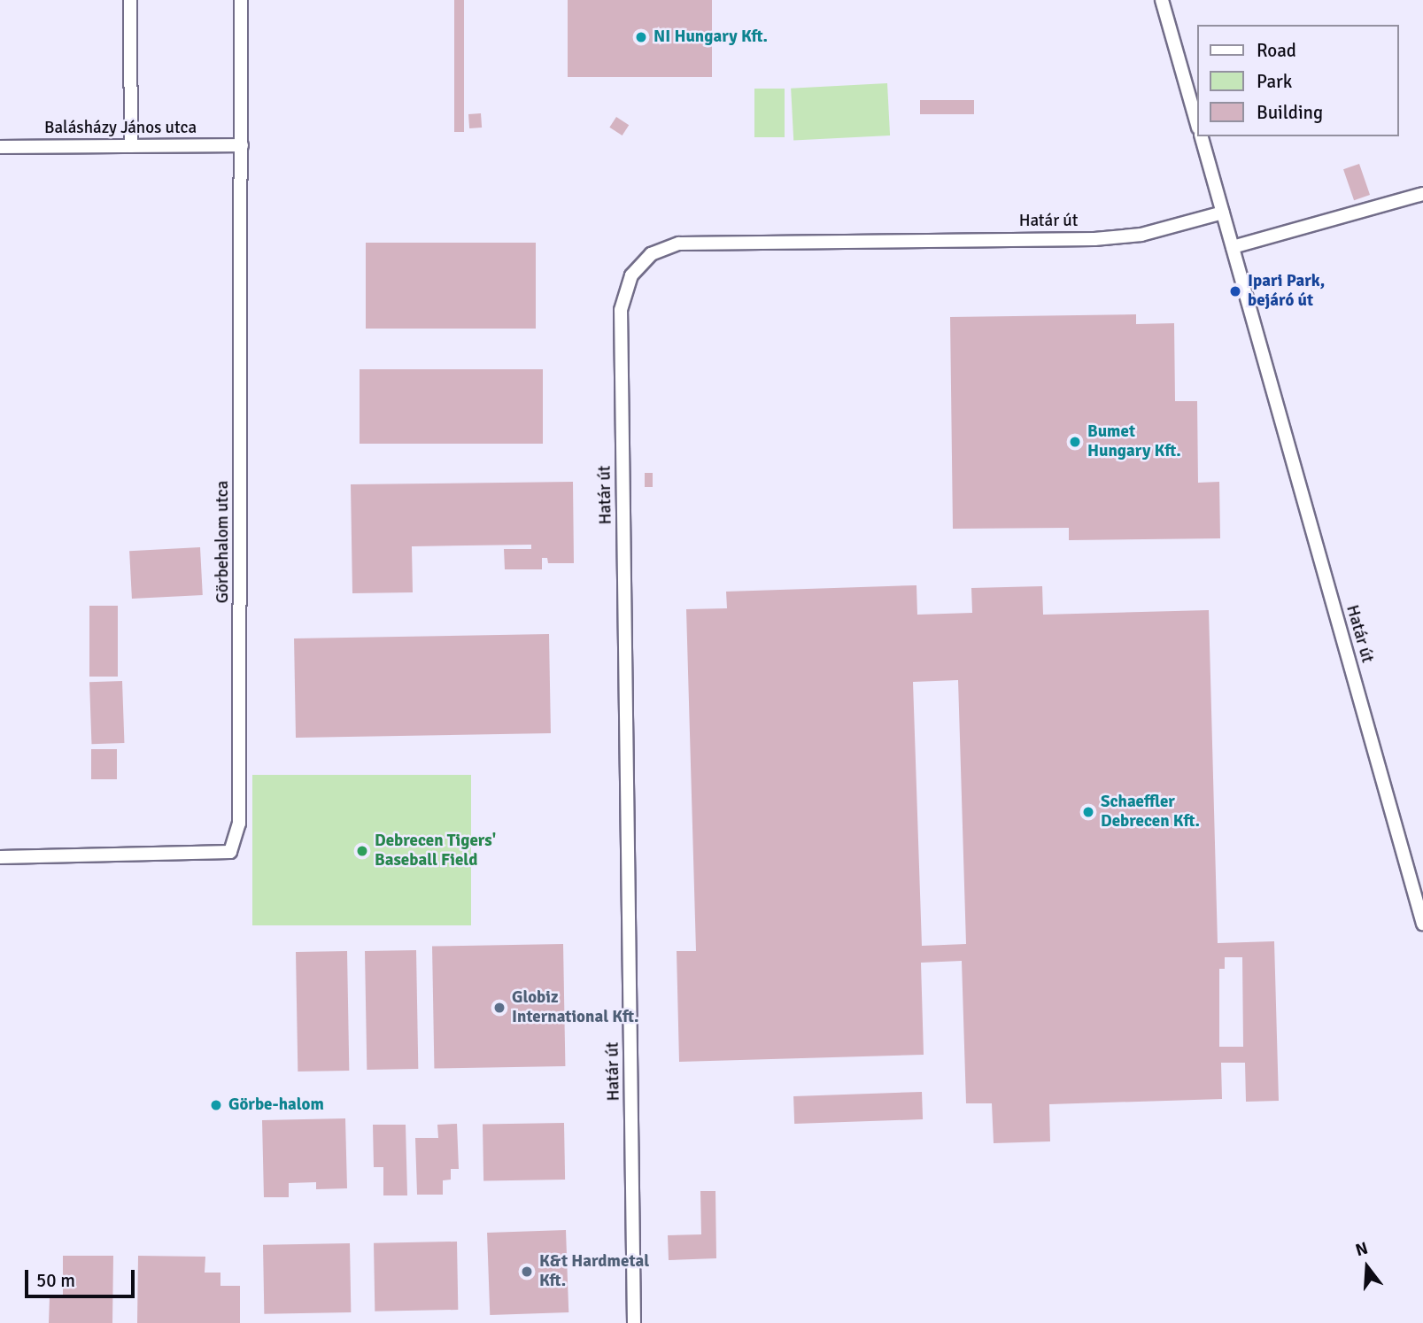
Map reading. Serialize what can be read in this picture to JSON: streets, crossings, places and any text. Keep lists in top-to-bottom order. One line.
{"streets":{"street":["Balásházy János utca","Határ út","Görbehalom utca"]},"crossings":[["Balásházy János utca","Görbehalom utca"]],"places":["NI Hungary Kft.","Ipari Park, bejáró út","Bumet Hungary Kft.","Schaeffler Debrecen Kft.","Debrecen Tigers' Baseball Field","Globiz International Kft.","Görbe-halom","K&t Hardmetal Kft."],"legend":["Road","Park","Building"],"scale_bar":"50 m","north":"top"}
